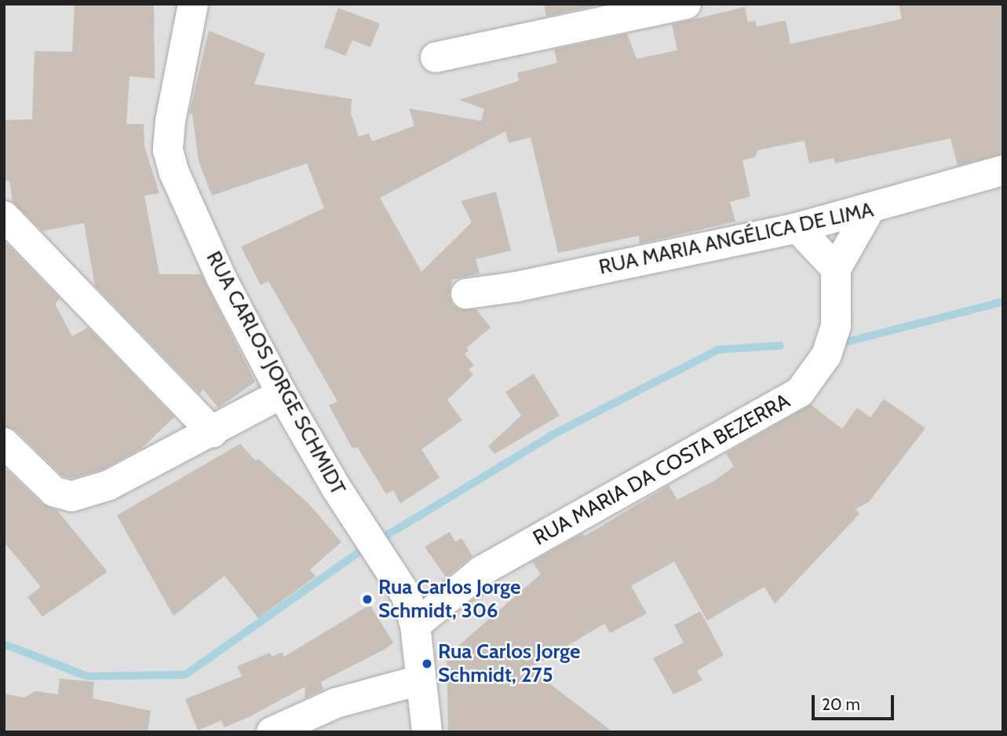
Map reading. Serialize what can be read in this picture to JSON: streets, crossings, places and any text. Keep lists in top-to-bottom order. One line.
{"streets":{"street":["RUA MARIA ANGÉLICA DE LIMA","RUA CARLOS JORGE SCHMIDT","RUA MARIA DA COSTA BEZERRA"]},"crossings":[["RUA CARLOS JORGE SCHMIDT","RUA MARIA DA COSTA BEZERRA"]],"places":["Rua Carlos Jorge Schmidt, 306","Rua Carlos Jorge Schmidt, 275"],"scale_bar":"20 m"}
